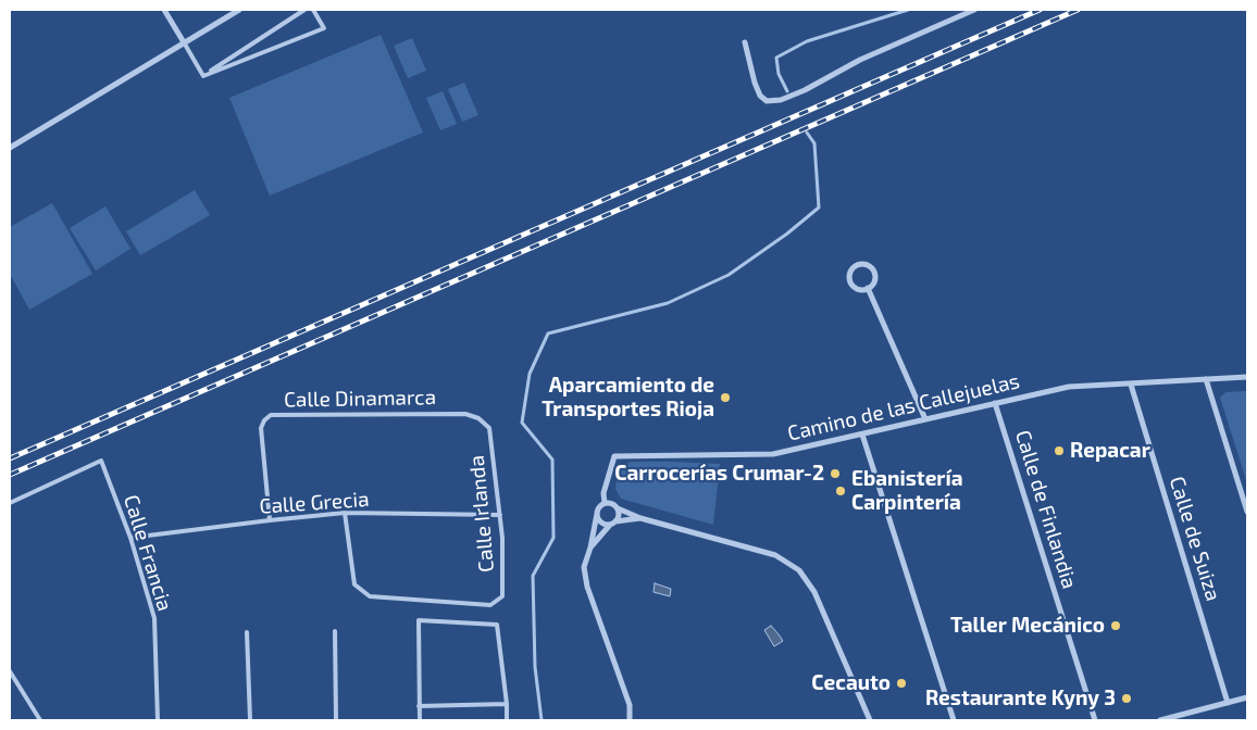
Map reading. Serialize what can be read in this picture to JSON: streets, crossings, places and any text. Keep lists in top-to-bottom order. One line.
{"streets":{"street":["Camino de las Callejuelas","Calle de Finlandia","Calle de Suiza"],"lane":["Calle Dinamarca","Calle Grecia","Calle Irlanda","Calle Francia"]},"crossings":[["Calle Dinamarca","Calle Grecia"],["Calle Dinamarca","Calle Irlanda"],["Camino de las Callejuelas","Calle de Finlandia"],["Camino de las Callejuelas","Calle de Suiza"],["Calle Grecia","Calle Irlanda"],["Calle Grecia","Calle Francia"]],"places":["Aparcamiento de Transportes Rioja","Repacar","Carrocerías Crumar-2","Ebanistería Carpintería","Taller Mecánico","Cecauto","Restaurante Kyny 3"]}
